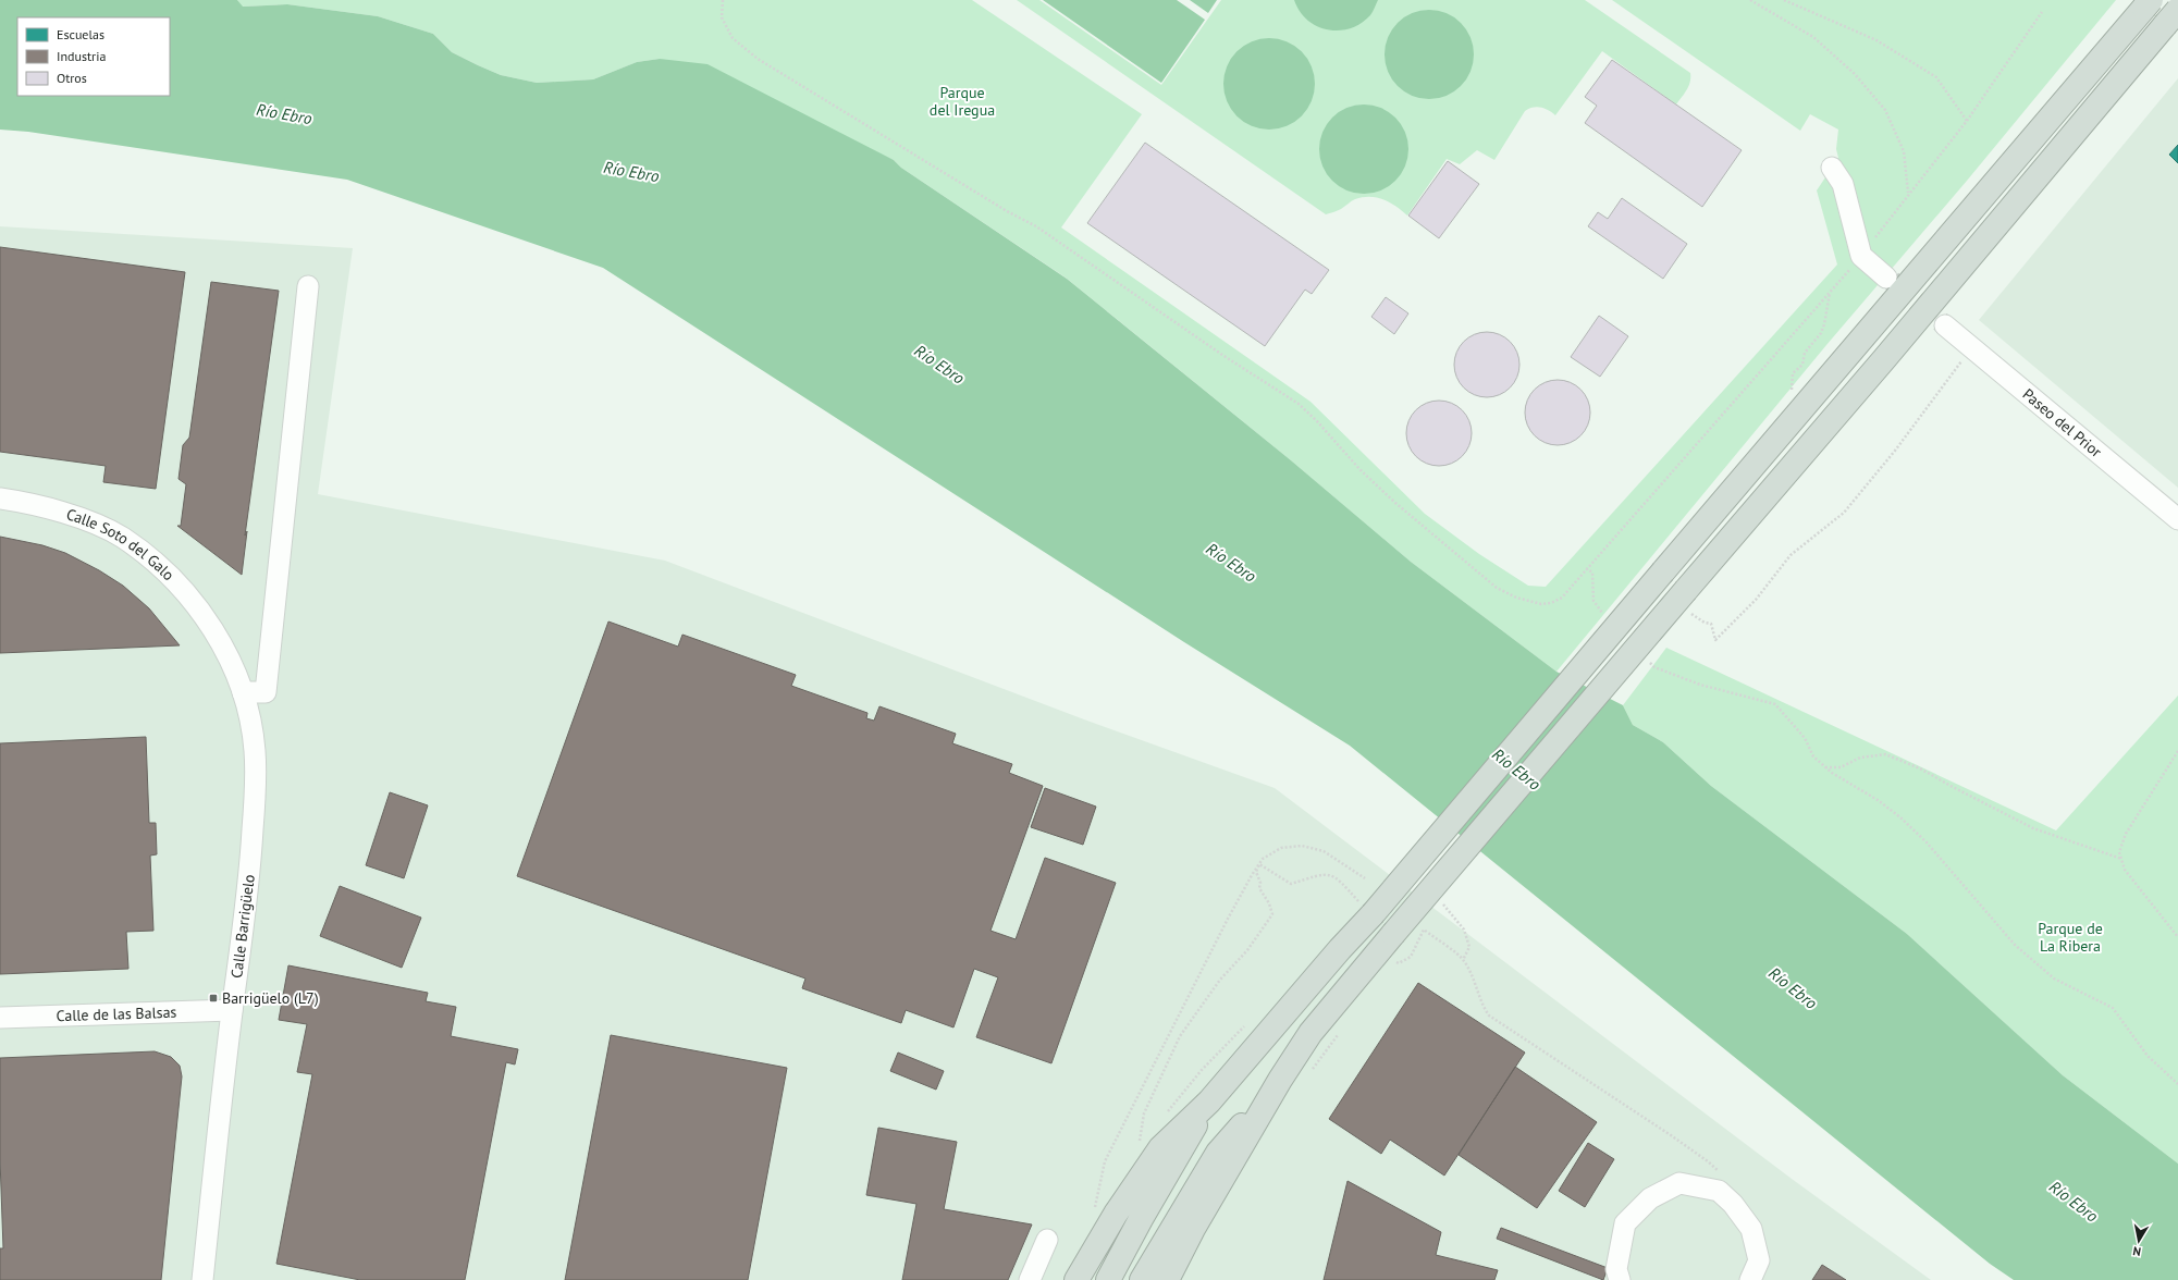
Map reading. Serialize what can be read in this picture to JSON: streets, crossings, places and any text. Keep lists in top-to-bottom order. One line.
{"streets":{"street":["Paseo del Prior","Calle Soto del Galo","Calle Barrigüelo","Calle de las Balsas"]},"crossings":[["Calle Soto del Galo","Calle Barrigüelo"],["Calle Barrigüelo","Calle de las Balsas"]],"water":["Río Ebro"],"parks":["Parque del Iregua","Parque de La Ribera"],"places":{"transit":["Barrigüelo (L7)"]},"legend":["Escuelas","Industria","Otros"],"north":"bottom"}
